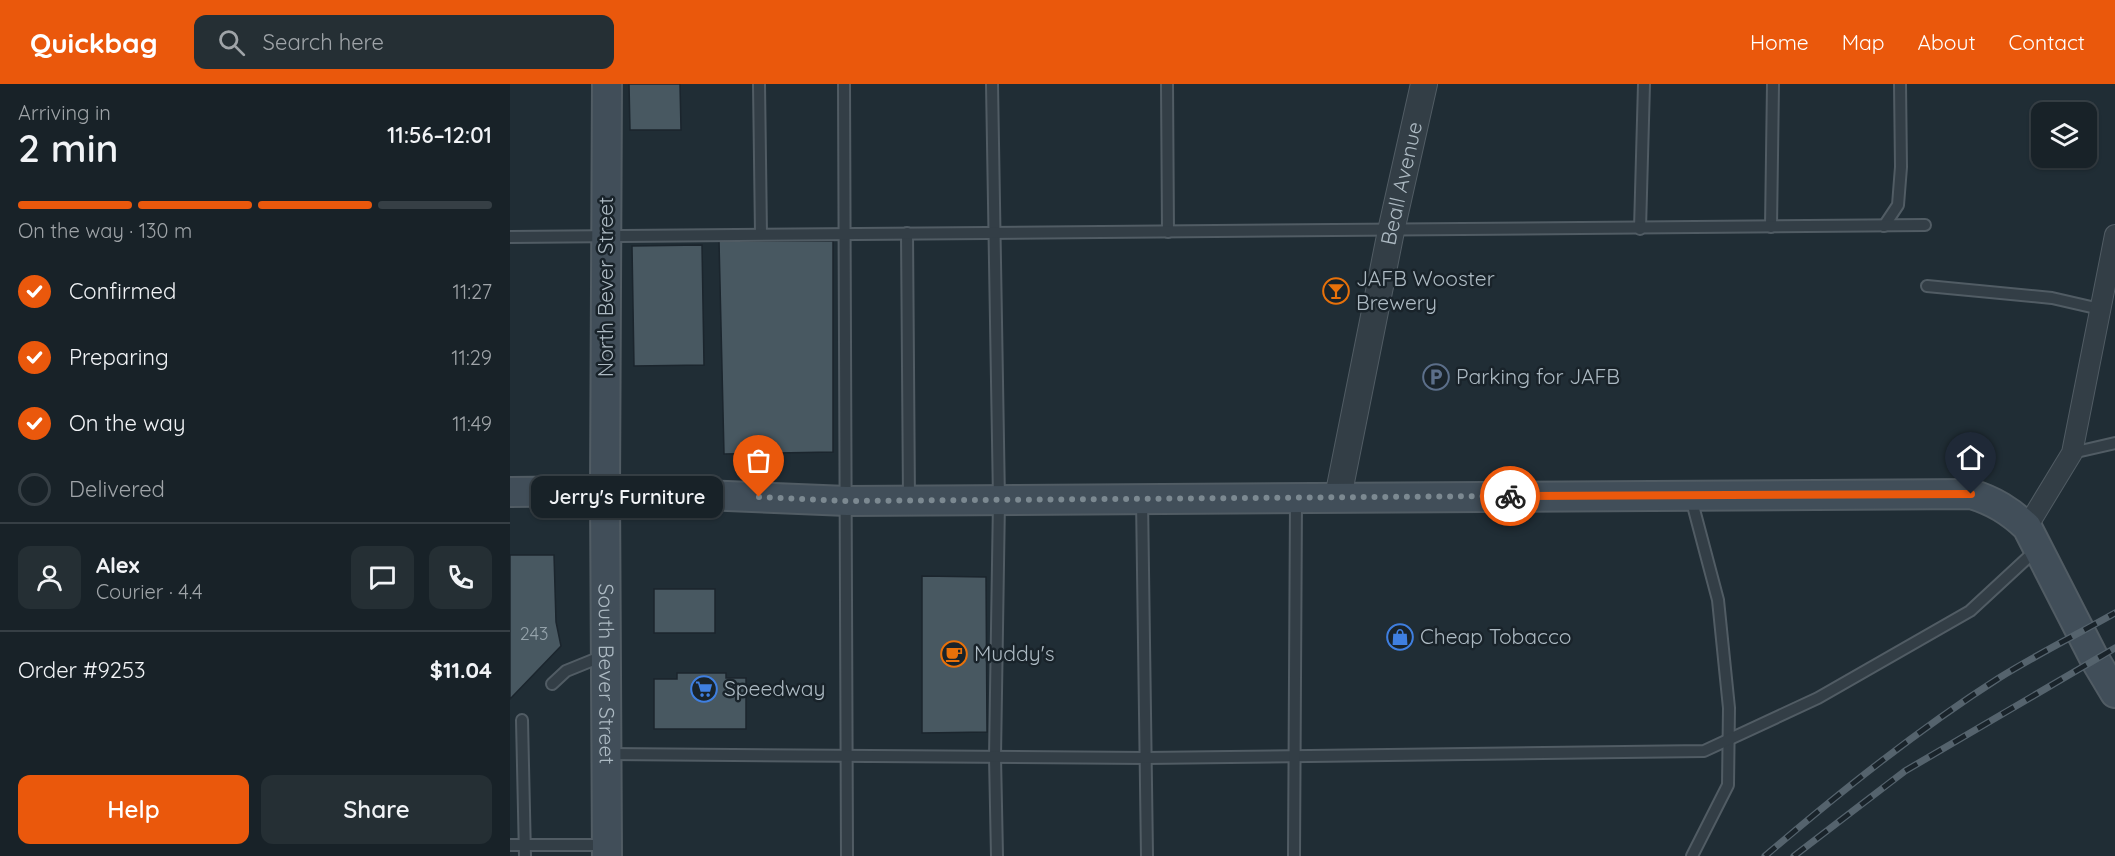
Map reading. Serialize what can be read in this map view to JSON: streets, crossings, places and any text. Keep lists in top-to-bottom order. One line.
{"streets":{"main road":["North Bever Street","South Bever Street"],"street":["Beall Avenue"]},"crossings":[["North Bever Street","South Bever Street"]],"places":{"bar":["JAFB Wooster Brewery"],"parking":["Parking for JAFB"],"other":["Jerry's Furniture"],"shop":["Cheap Tobacco"],"cafe":["Muddy's"],"supermarket":["Speedway"]},"house_numbers":["243"],"page":{"header":"Quickbag","search":"Search here","nav":["Home","Map","About","Contact"],"heading":["2 min","Arriving in","11:56–12:01"],"panel":["Alex","Courier · 4.4","Order #9253","$11.04"],"bar":"On the way · 130 m","list":[["Confirmed","11:27"],["Preparing","11:29"],["On the way","11:49"],"Delivered"],"bubble":"Jerry's Furniture","buttons":["Help","Share"]}}
